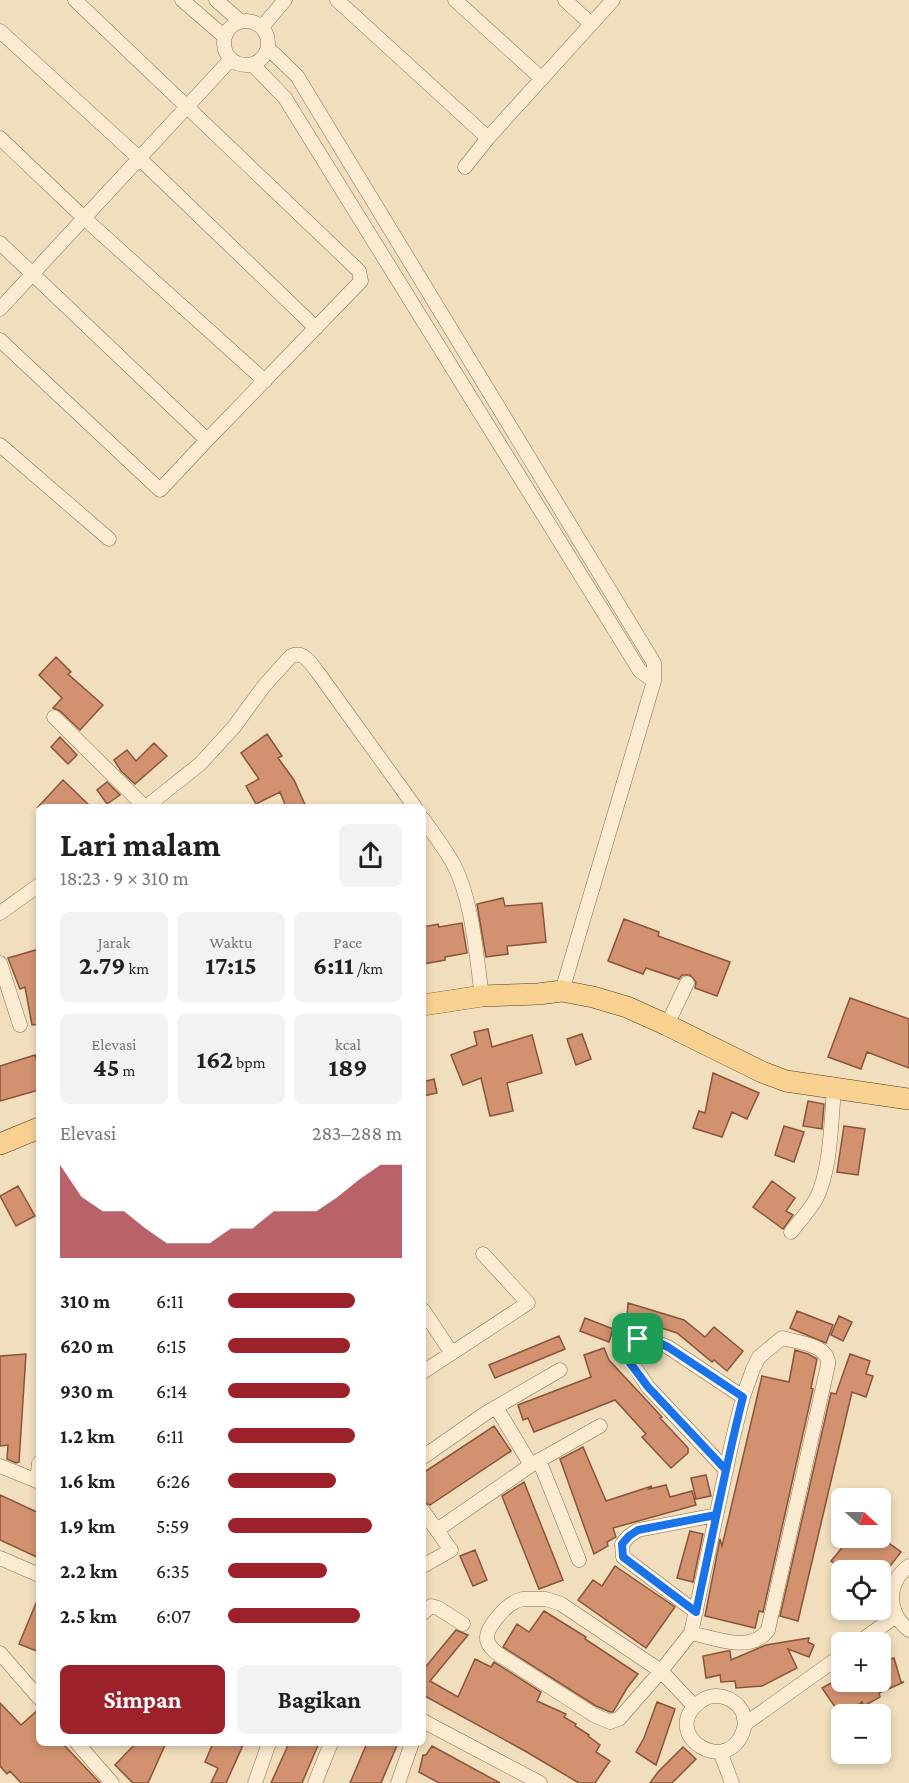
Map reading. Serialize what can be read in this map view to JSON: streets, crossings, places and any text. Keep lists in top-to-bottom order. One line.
{"north":"right","page":{"heading":["Lari malam","18:23 · 9 × 310 m"],"stats":[["Jarak","2.79 km"],["Waktu","17:15"],["Pace","6:11 /km"],["Elevasi","45 m"],["162 bpm"],["kcal","189"]],"chart":["Elevasi","283–288 m"],"list":[{"name":"310 m","note":"6:11"},{"name":"620 m","note":"6:15"},{"name":"930 m","note":"6:14"},{"name":"1.2 km","note":"6:11"},{"name":"1.6 km","note":"6:26"},{"name":"1.9 km","note":"5:59"},{"name":"2.2 km","note":"6:35"},{"name":"2.5 km","note":"6:07"}],"map_buttons":["+","−"],"buttons":["Simpan","Bagikan"]}}
